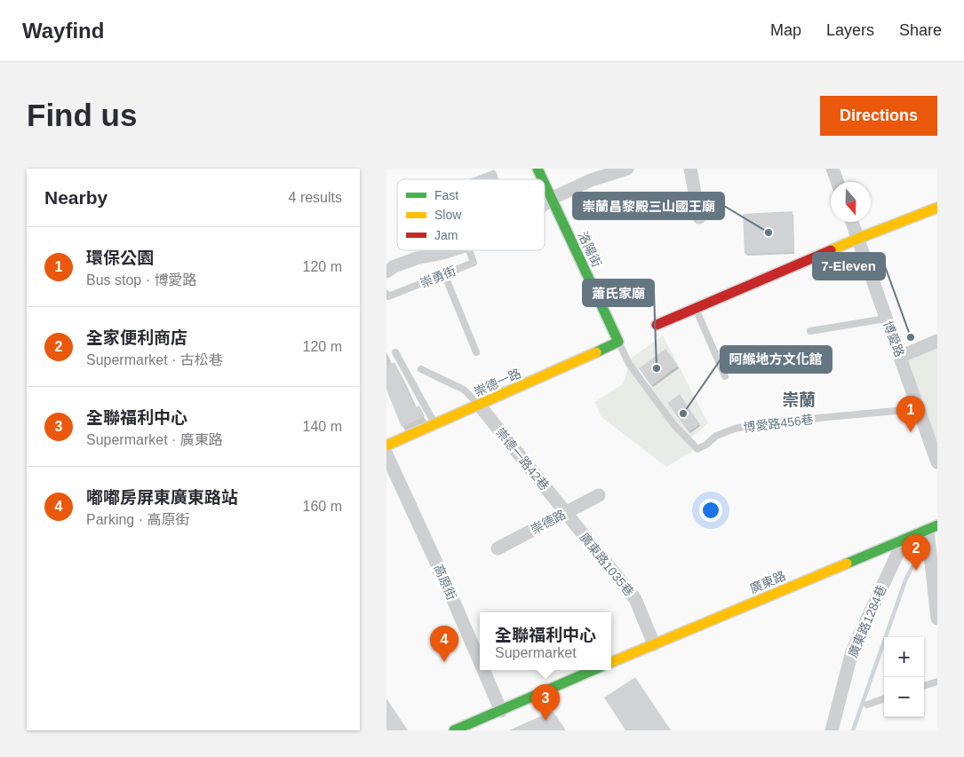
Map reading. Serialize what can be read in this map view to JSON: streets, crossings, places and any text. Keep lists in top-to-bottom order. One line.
{"streets":{"street":["洛陽街","崇勇街","博愛路","崇德一路","崇德一路42巷","崇德路","廣東路1035巷","高原街","廣東路","廣東路1284巷"],"lane":["博愛路456巷"]},"crossings":[["洛陽街","崇勇街"],["洛陽街","崇德一路"],["洛陽街","博愛路456巷"],["博愛路","博愛路456巷"],["崇德一路","博愛路456巷"],["崇德一路","崇德一路42巷"],["崇德一路42巷","崇德路"],["崇德一路42巷","廣東路1035巷"],["崇德路","廣東路1035巷"],["廣東路1035巷","廣東路"],["廣東路","廣東路1284巷"]],"districts":["崇蘭"],"places":["崇蘭昌黎殿三山國王廟","7-Eleven","蕭氏家廟","阿緱地方文化館"],"legend":["Fast","Slow","Jam"],"north":"bottom","page":{"header":"Wayfind","nav":["Map","Layers","Share"],"buttons":"Directions","title":"Find us","heading":["Nearby","4 results"],"list":[{"mark":"1","name":"環保公園","note":"Bus stop · 博愛路","value":"120 m"},{"mark":"2","name":"全家便利商店","note":"Supermarket · 古松巷","value":"120 m"},{"mark":"3","name":"全聯福利中心","note":"Supermarket · 廣東路","value":"140 m"},{"mark":"4","name":"嘟嘟房屏東廣東路站","note":"Parking · 高原街","value":"160 m"}],"pins":["1","2","4","3"],"popup":["全聯福利中心","Supermarket"],"map_buttons":["+","−"]}}
